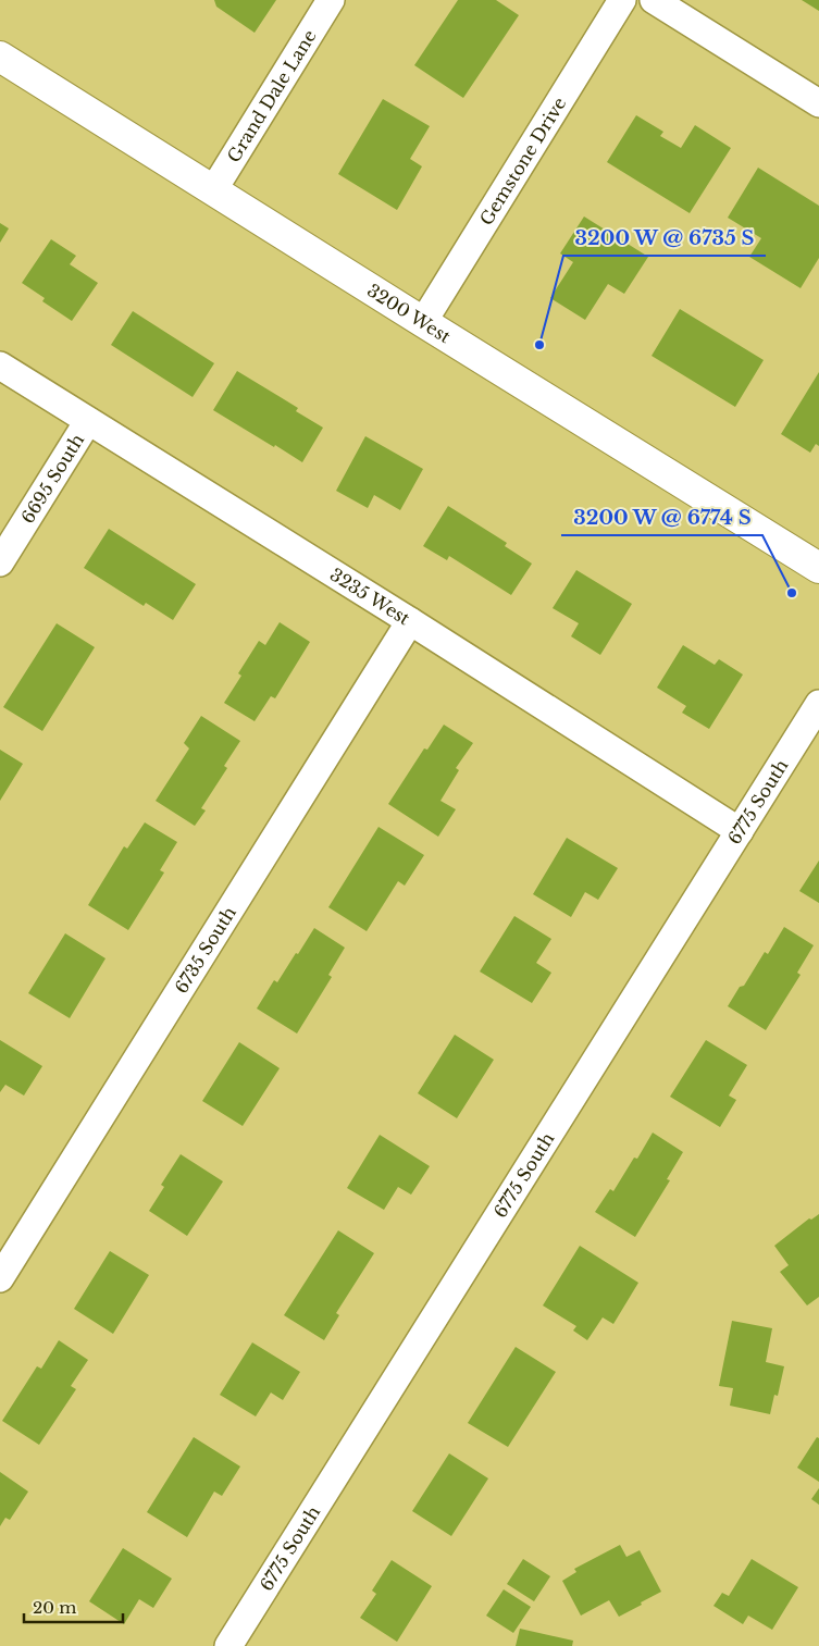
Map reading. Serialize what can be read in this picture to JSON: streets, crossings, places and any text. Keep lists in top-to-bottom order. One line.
{"streets":{"street":["Grand Dale Lane","Gemstone Drive","3200 West","6695 South","3235 West","6775 South","6735 South"]},"crossings":[["Grand Dale Lane","3200 West"],["Gemstone Drive","3200 West"],["6695 South","3235 West"],["3235 West","6775 South"],["3235 West","6735 South"]],"places":["3200 W @ 6735 S","3200 W @ 6774 S"],"scale_bar":"20 m"}
